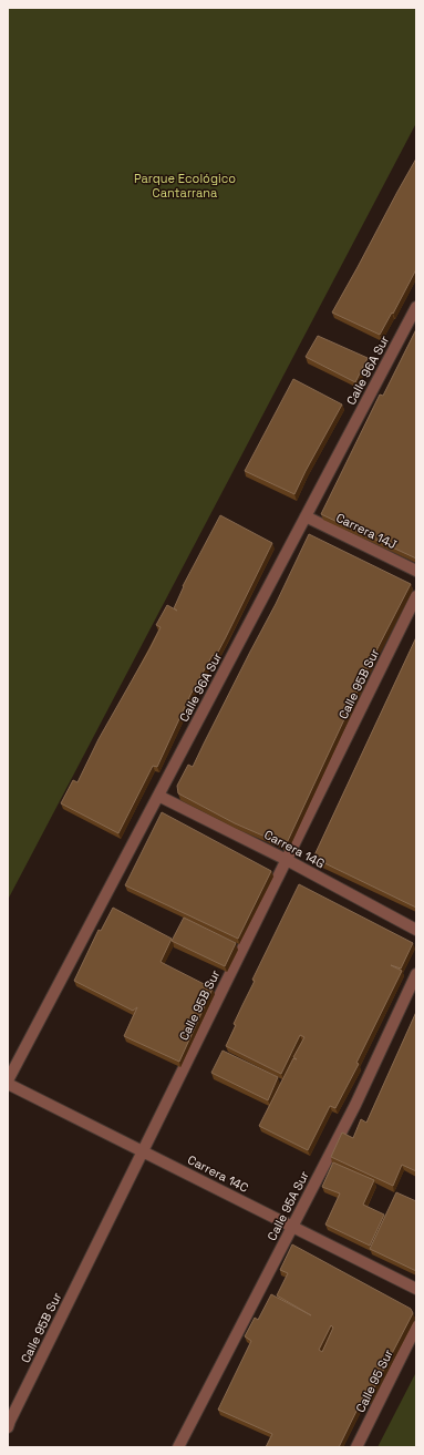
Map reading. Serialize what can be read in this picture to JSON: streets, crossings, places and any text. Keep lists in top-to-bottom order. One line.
{"streets":{"street":["Calle 96A Sur","Carrera 14J","Calle 95B Sur","Carrera 14G","Carrera 14C","Calle 95A Sur","Calle 95 Sur"]},"crossings":[["Calle 96A Sur","Carrera 14J"],["Calle 96A Sur","Carrera 14G"],["Calle 96A Sur","Carrera 14C"],["Calle 95B Sur","Carrera 14G"],["Calle 95B Sur","Carrera 14C"],["Carrera 14C","Calle 95A Sur"]],"parks":["Parque Ecológico Cantarrana"]}
